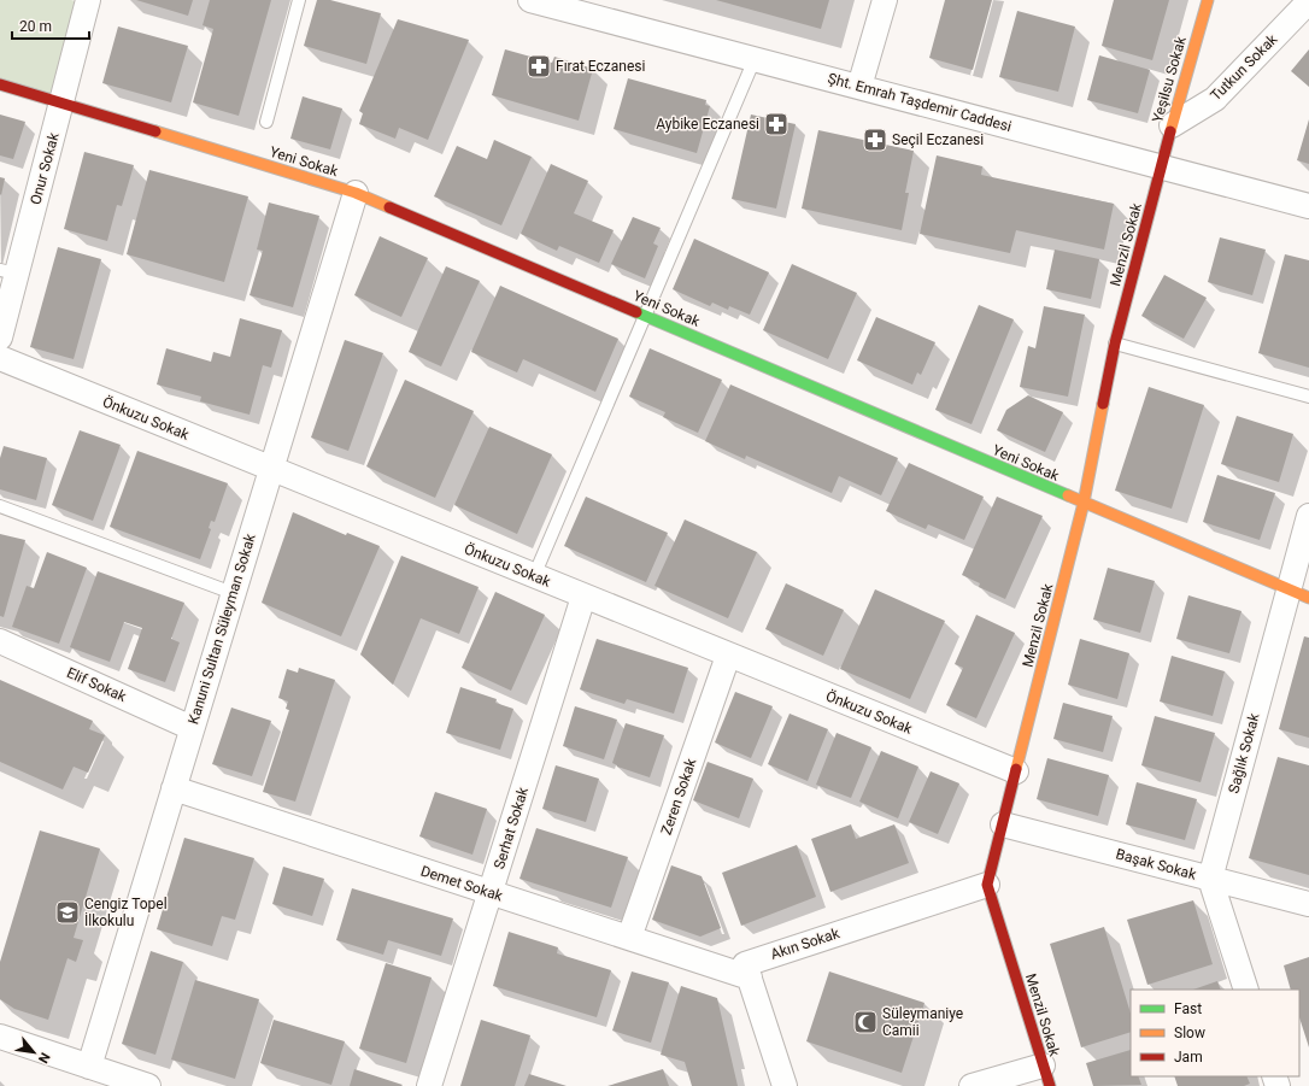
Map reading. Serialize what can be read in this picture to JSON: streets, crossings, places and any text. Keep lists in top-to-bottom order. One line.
{"streets":{"street":["Tutkun Sokak","Yeşilsu Sokak","Şht. Emrah Taşdemir Caddesi","Yeni Sokak","Onur Sokak","Menzil Sokak","Önkuzu Sokak","Kanuni Sultan Süleyman Sokak","Elif Sokak","Sağlık Sokak","Zeren Sokak","Serhat Sokak","Başak Sokak","Demet Sokak","Akın Sokak"]},"crossings":[["Tutkun Sokak","Yeşilsu Sokak"],["Yeşilsu Sokak","Şht. Emrah Taşdemir Caddesi"],["Yeşilsu Sokak","Menzil Sokak"],["Şht. Emrah Taşdemir Caddesi","Menzil Sokak"],["Yeni Sokak","Onur Sokak"],["Yeni Sokak","Menzil Sokak"],["Yeni Sokak","Kanuni Sultan Süleyman Sokak"],["Yeni Sokak","Sağlık Sokak"],["Menzil Sokak","Önkuzu Sokak"],["Menzil Sokak","Başak Sokak"],["Menzil Sokak","Akın Sokak"],["Önkuzu Sokak","Kanuni Sultan Süleyman Sokak"],["Önkuzu Sokak","Zeren Sokak"],["Önkuzu Sokak","Serhat Sokak"],["Kanuni Sultan Süleyman Sokak","Elif Sokak"],["Kanuni Sultan Süleyman Sokak","Demet Sokak"],["Sağlık Sokak","Başak Sokak"],["Zeren Sokak","Demet Sokak"],["Serhat Sokak","Demet Sokak"],["Demet Sokak","Akın Sokak"]],"places":{"pharmacy":["Fırat Eczanesi","Aybike Eczanesi","Seçil Eczanesi"],"school or university":["Cengiz Topel İlkokulu"],"mosque":["Süleymaniye Camii"]},"legend":["Fast","Slow","Jam"],"scale_bar":"20 m","north":"bottom right"}
